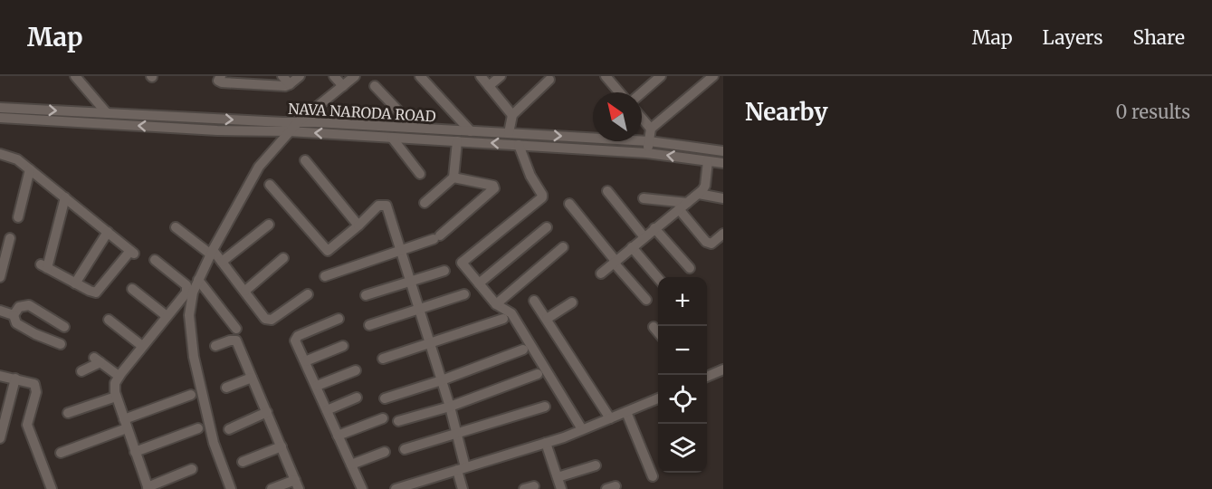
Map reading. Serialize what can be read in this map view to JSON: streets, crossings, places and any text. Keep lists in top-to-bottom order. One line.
{"streets":{"street":["NAVA NARODA ROAD"]},"north":"top left","page":{"header":"Map","nav":["Map","Layers","Share"],"heading":["Nearby","0 results"],"map_buttons":["+","−"]}}
